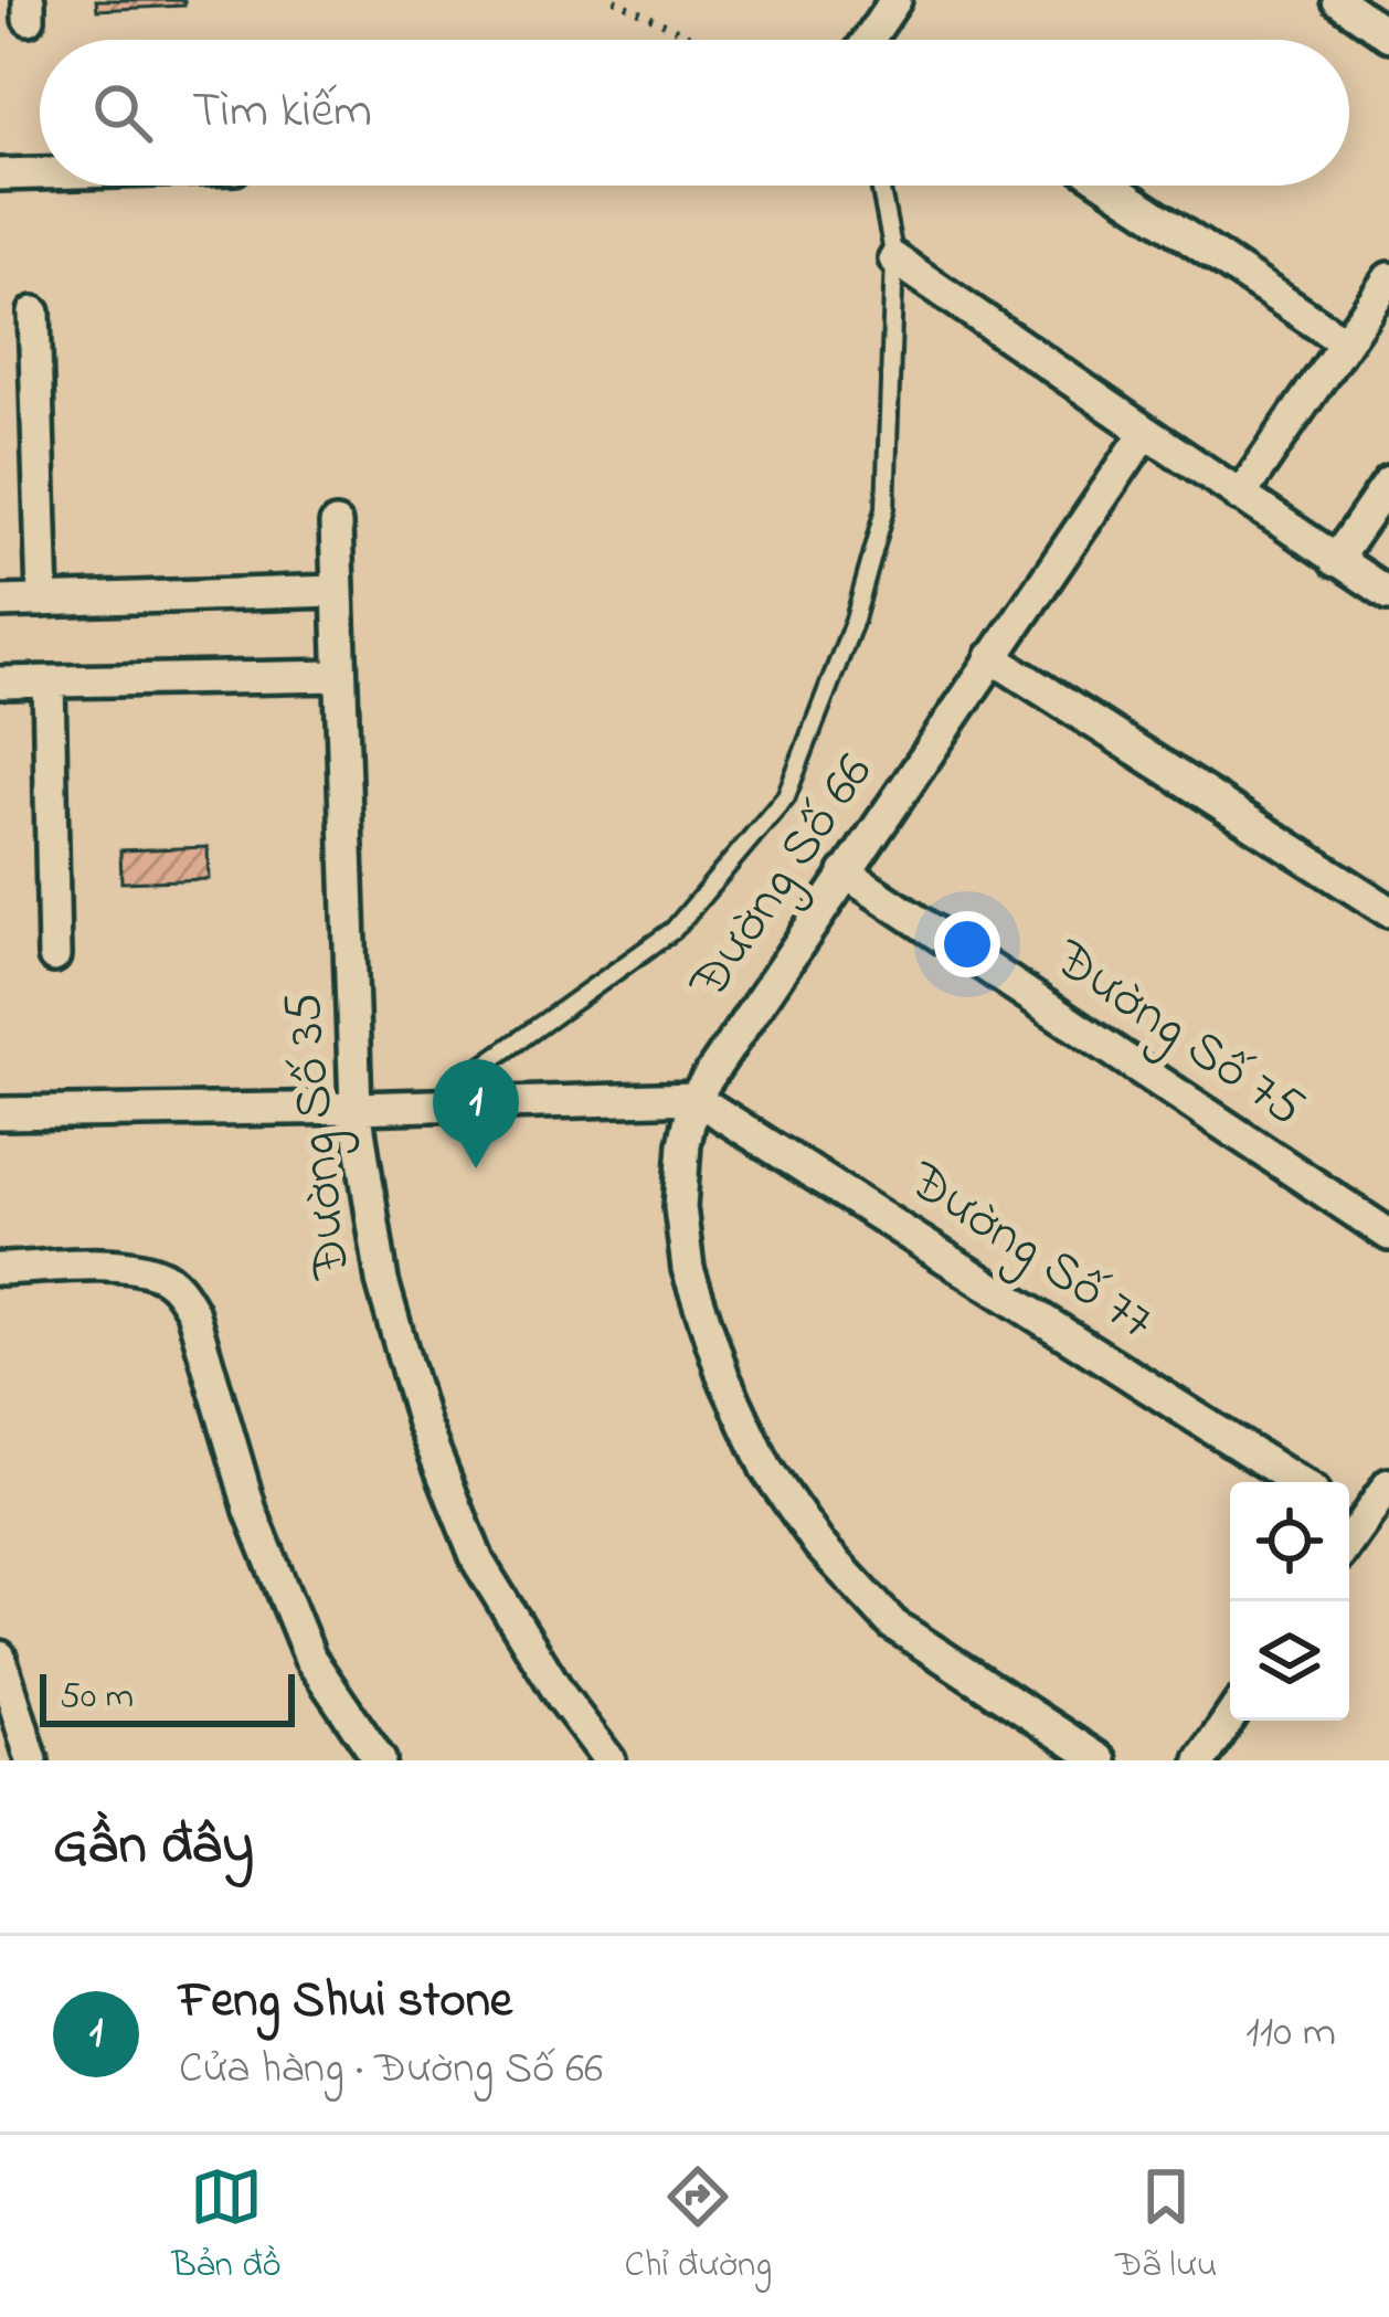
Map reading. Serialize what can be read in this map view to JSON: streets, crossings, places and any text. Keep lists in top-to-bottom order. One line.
{"streets":{"street":["Đường Số 66","Đường Số 75","Đường Số 35","Đường Số 77"]},"crossings":[["Đường Số 66","Đường Số 75"],["Đường Số 66","Đường Số 77"]],"scale_bar":"50 m","page":{"search":"Tìm kiếm","pins":"1","scale":"50 m","heading":"Gần đây","list":[{"mark":"1","name":"Feng Shui stone","note":"Cửa hàng · Đường Số 66","value":"110 m"}],"nav":["Bản đồ","Chỉ đường","Đã lưu"]}}
